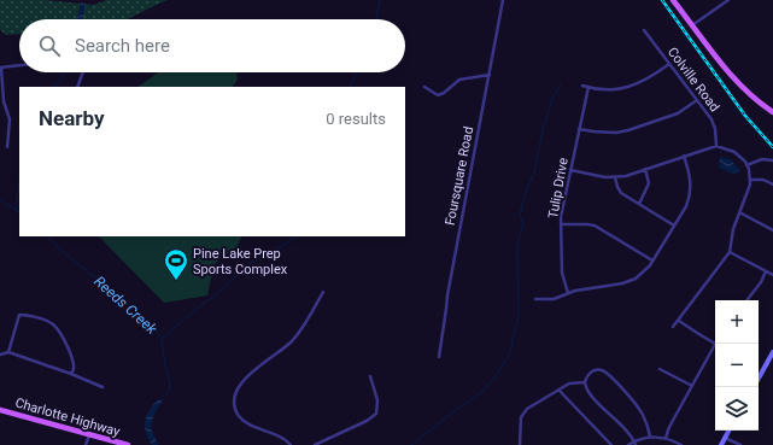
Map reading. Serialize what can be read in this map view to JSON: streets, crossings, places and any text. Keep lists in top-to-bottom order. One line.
{"streets":{"main road":["Charlotte Highway"],"street":["Colville Road","Foursquare Road","Tulip Drive"]},"water":["Reeds Creek"],"places":{"sports":["Pine Lake Prep Sports Complex"]},"page":{"search":"Search here","heading":["Nearby","0 results"],"map_buttons":["+","−"]}}
